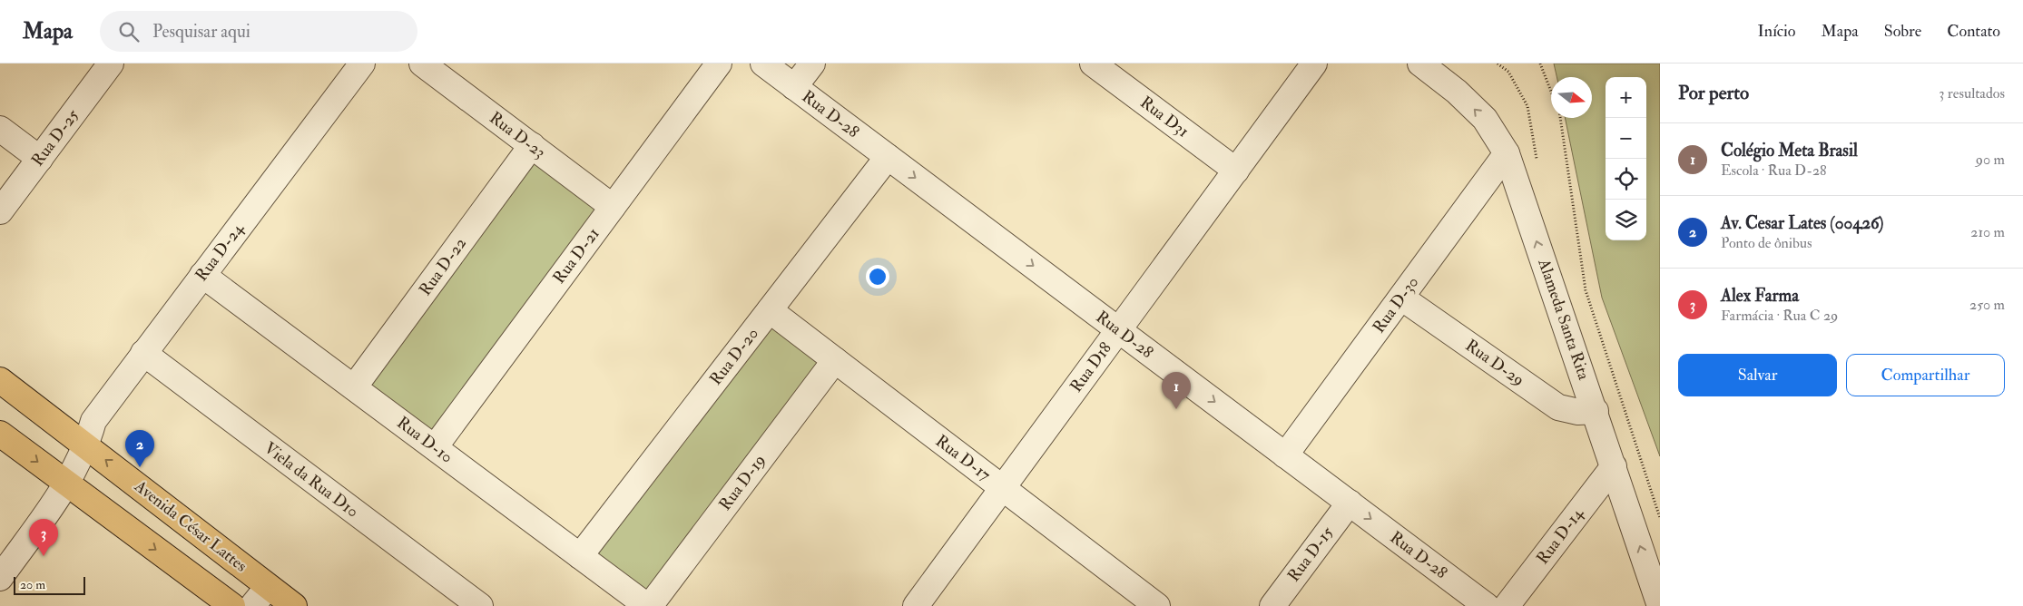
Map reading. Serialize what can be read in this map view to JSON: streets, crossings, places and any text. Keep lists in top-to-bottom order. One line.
{"streets":{"main road":["Avenida César Lattes"],"street":["Rua D-28","Rua D31","Rua D-23","Rua D-25","Rua D-24","Rua D-21","Rua D-22","Rua D-30","Alameda Santa Rita","Rua D-20","Rua D-29","Rua D18","Rua D-10","Rua D-17","Viela da Rua D10","Rua D-19","Rua D-14","Rua D-15"]},"crossings":[["Rua D-28","Rua D-30"],["Rua D-28","Rua D-20"],["Rua D-28","Rua D18"],["Rua D-28","Rua D-15"],["Rua D31","Rua D18"],["Rua D-23","Rua D-21"],["Rua D-23","Rua D-22"],["Rua D-24","Rua D-10"],["Rua D-24","Viela da Rua D10"],["Rua D-24","Avenida César Lattes"],["Rua D-21","Rua D-10"],["Rua D-22","Rua D-10"],["Rua D-30","Alameda Santa Rita"],["Rua D-30","Rua D-29"],["Alameda Santa Rita","Rua D-29"],["Alameda Santa Rita","Rua D-14"],["Rua D-20","Rua D-10"],["Rua D-20","Rua D-17"],["Rua D18","Rua D-17"],["Rua D-10","Rua D-19"],["Rua D-17","Rua D-19"]],"one_way":["Rua D-28","Alameda Santa Rita"],"scale_bar":"20 m","north":"right","page":{"header":"Mapa","search":"Pesquisar aqui","nav":["Início","Mapa","Sobre","Contato"],"heading":["Por perto","3 resultados"],"map_buttons":["+","−"],"list":[{"mark":"1","name":"Colégio Meta Brasil","note":"Escola · Rua D-28","value":"90 m"},{"mark":"2","name":"Av. Cesar Lates (00426)","note":"Ponto de ônibus","value":"210 m"},{"mark":"3","name":"Alex Farma","note":"Farmácia · Rua C 29","value":"250 m"}],"buttons":["Salvar","Compartilhar"],"pins":["1","2","3"],"scale":"20 m"}}
